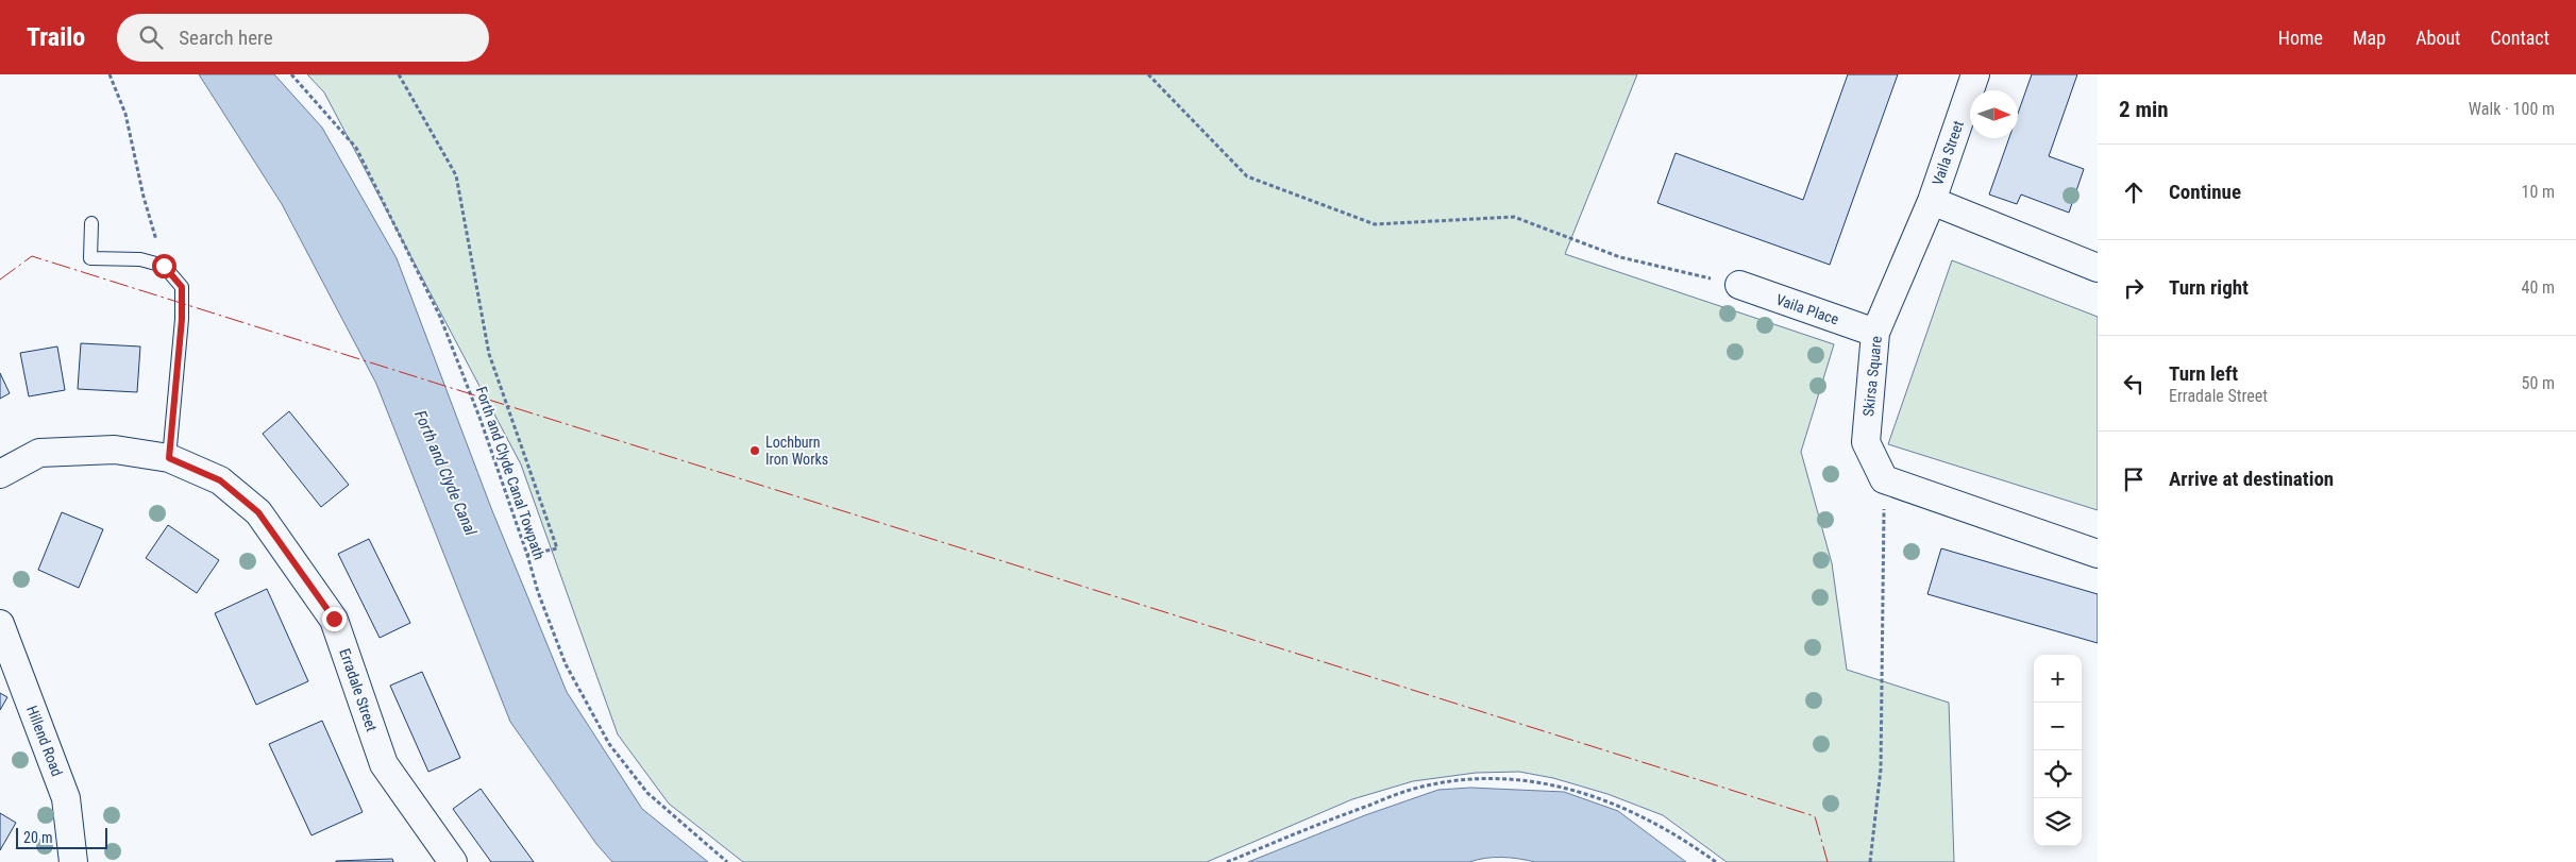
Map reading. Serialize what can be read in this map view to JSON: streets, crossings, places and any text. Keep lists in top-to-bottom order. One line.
{"streets":{"street":["Vaila Street","Vaila Place","Skirsa Square","Erradale Street","Hillend Road"],"path":["Forth and Clyde Canal Towpath"]},"crossings":[["Vaila Street","Skirsa Square"],["Vaila Place","Skirsa Square"]],"water":["Forth and Clyde Canal"],"places":["Lochburn Iron Works"],"scale_bar":"20 m","north":"right","page":{"header":"Trailo","search":"Search here","nav":["Home","Map","About","Contact"],"heading":["2 min","Walk · 100 m"],"list":[["Continue","10 m"],["Turn right","40 m"],["Turn left","Erradale Street","50 m"],"Arrive at destination"],"map_buttons":["+","−"],"scale":"20 m"}}
